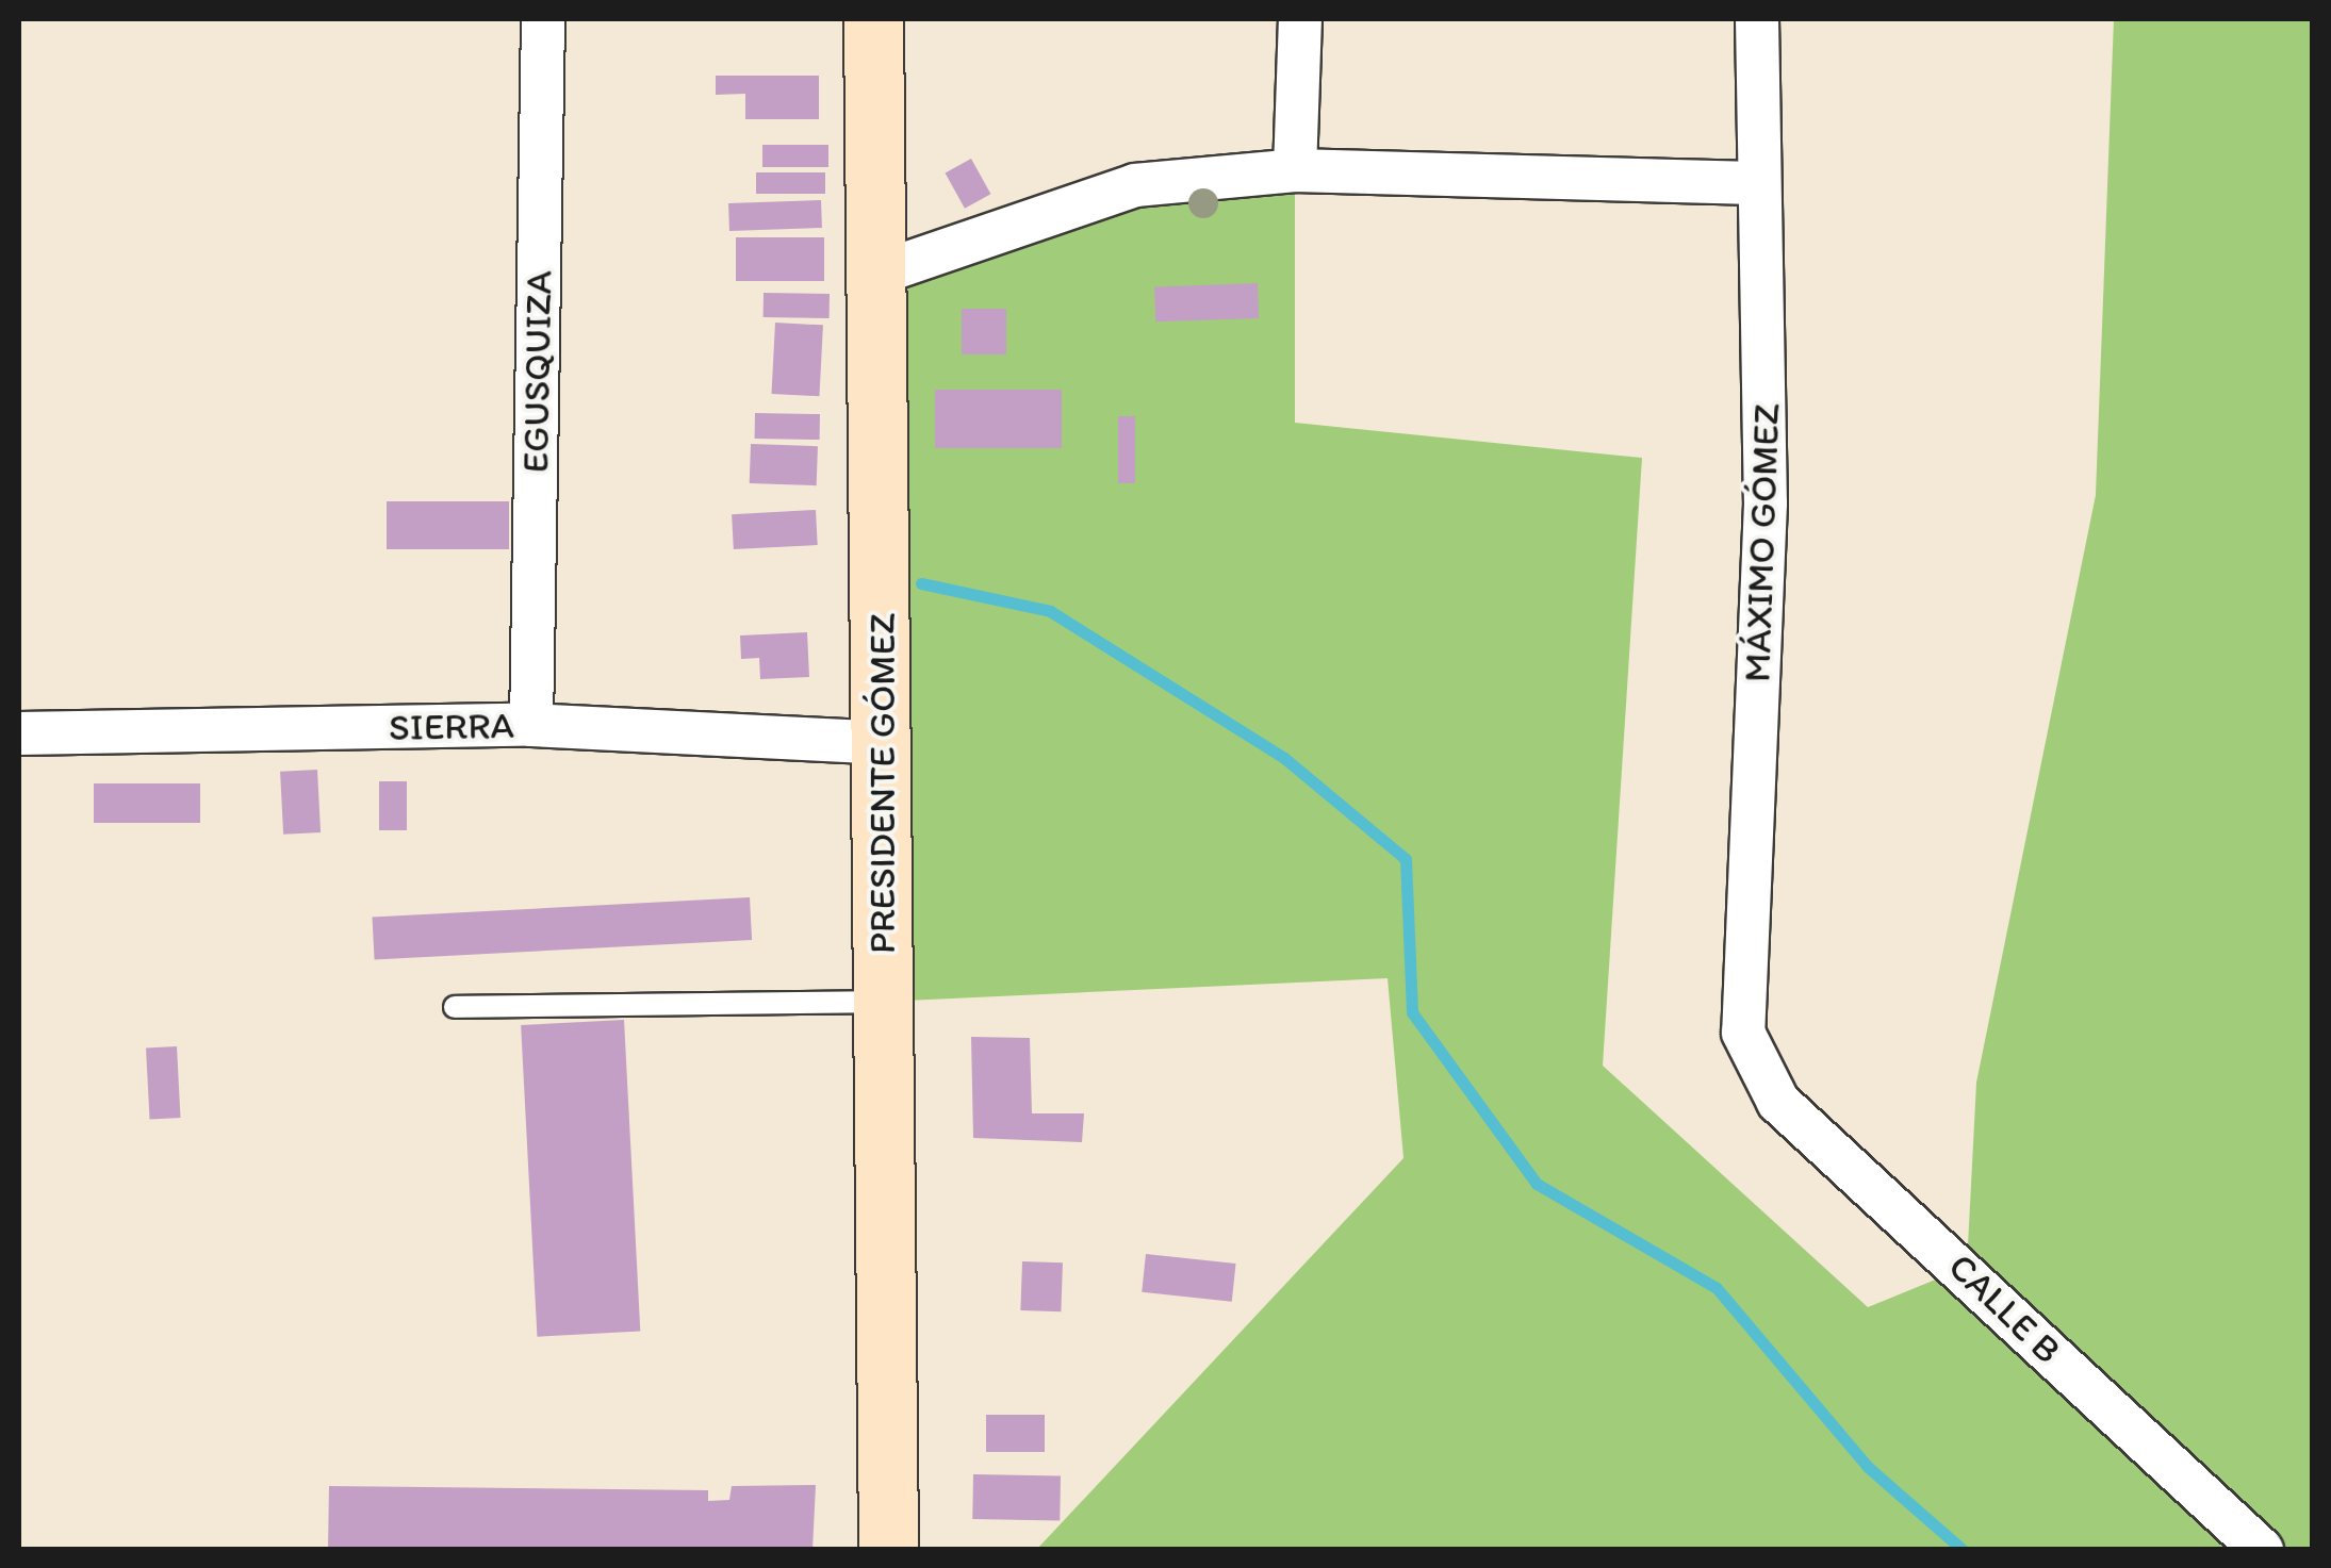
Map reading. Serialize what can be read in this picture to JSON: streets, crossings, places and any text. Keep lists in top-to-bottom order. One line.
{"streets":{"main road":["PRESIDENTE GÓMEZ"],"street":["EGUSQUIZA","MÁXIMO GÓMEZ","SIERRA","CALLE B"]},"crossings":[["EGUSQUIZA","SIERRA"],["MÁXIMO GÓMEZ","CALLE B"],["SIERRA","PRESIDENTE GÓMEZ"]]}
